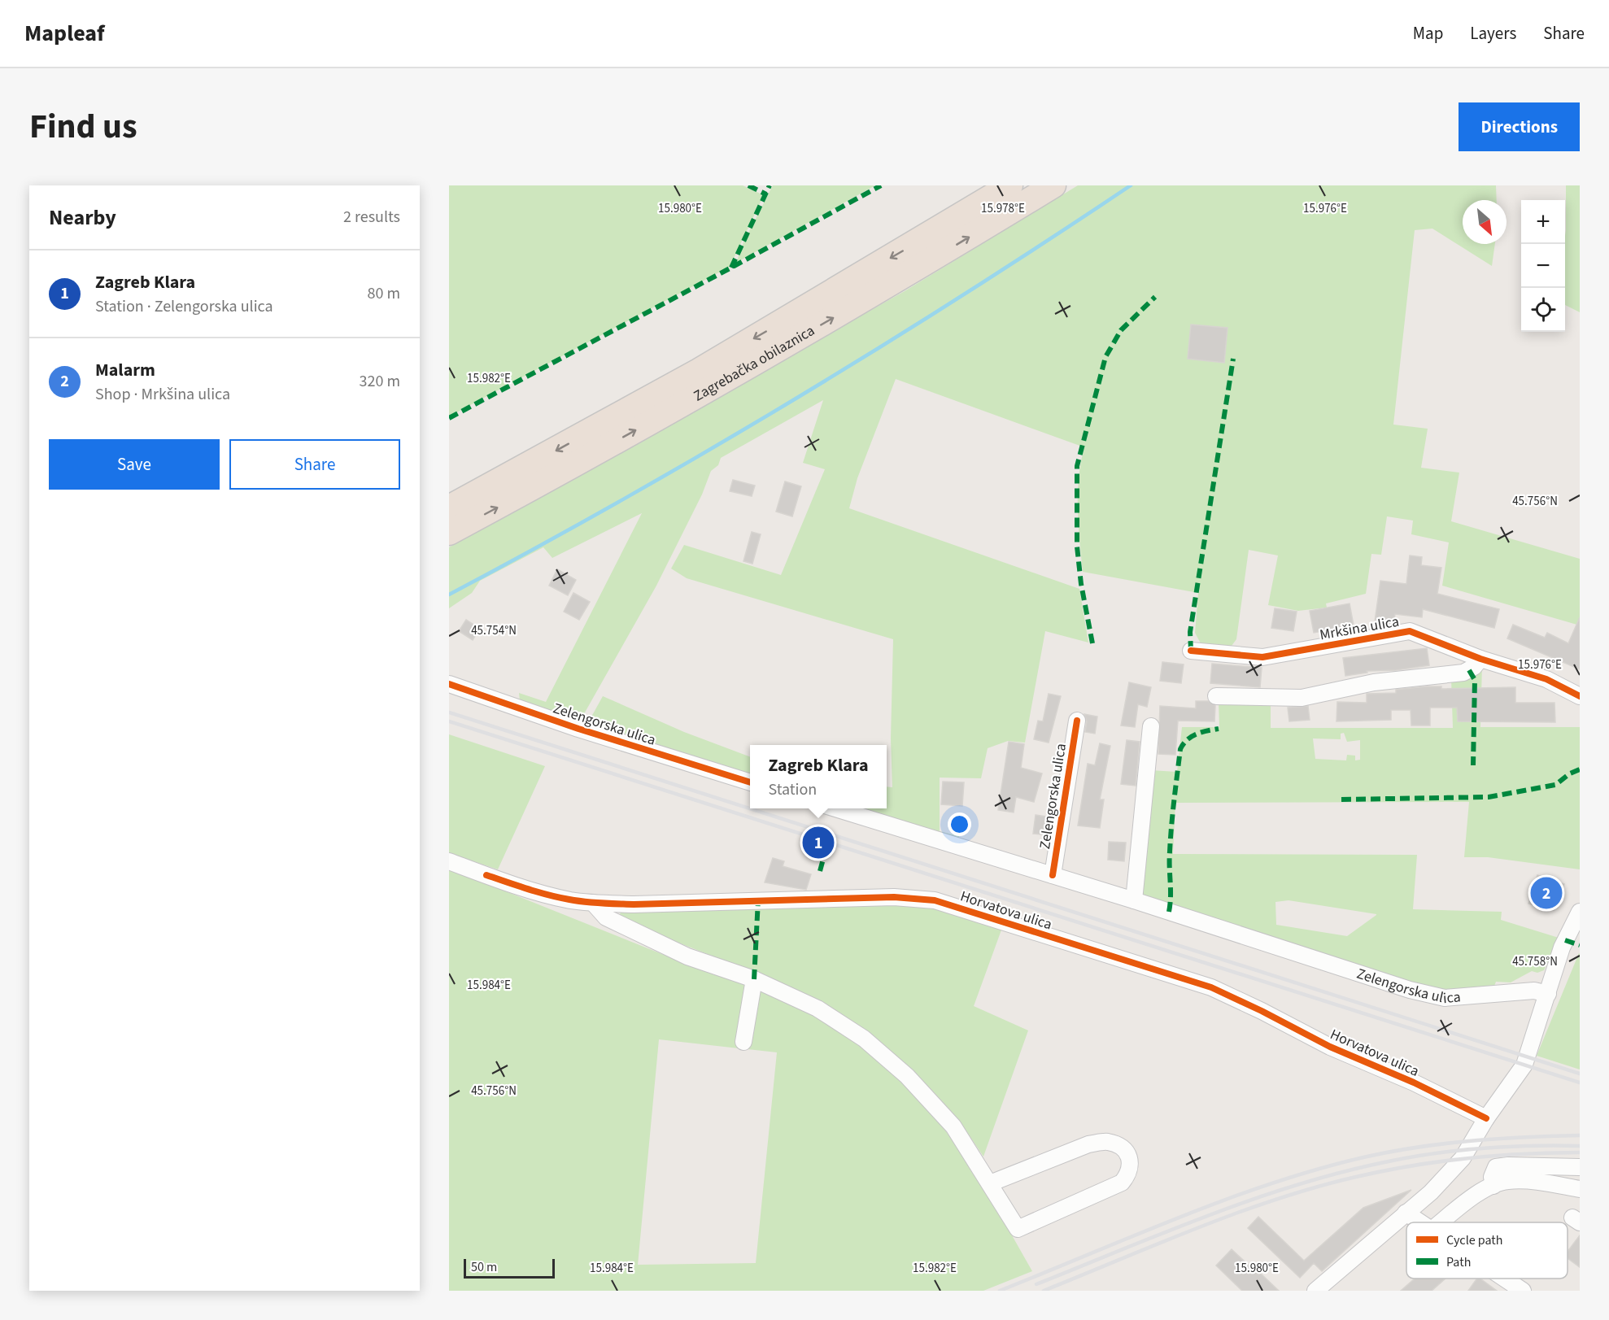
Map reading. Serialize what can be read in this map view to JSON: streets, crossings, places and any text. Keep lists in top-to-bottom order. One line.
{"streets":{"highway":["Zagrebačka obilaznica"],"street":["Mrkšina ulica","Zelengorska ulica","Horvatova ulica"]},"legend":["Cycle path","Path"],"scale_bar":"50 m","north":"bottom right","page":{"header":"Mapleaf","nav":["Map","Layers","Share"],"title":"Find us","buttons":["Directions",["Save","Share"]],"heading":["Nearby","2 results"],"map_buttons":["+","−"],"list":[{"mark":"1","name":"Zagreb Klara","note":"Station · Zelengorska ulica","value":"80 m"},{"mark":"2","name":"Malarm","note":"Shop · Mrkšina ulica","value":"320 m"}],"popup":["Zagreb Klara","Station"],"pins":["1","2"],"scale":"50 m"},"coordinates":["15.980°E","15.978°E","15.976°E","15.982°E","45.756°N","45.754°N","45.758°N","15.984°E"]}
